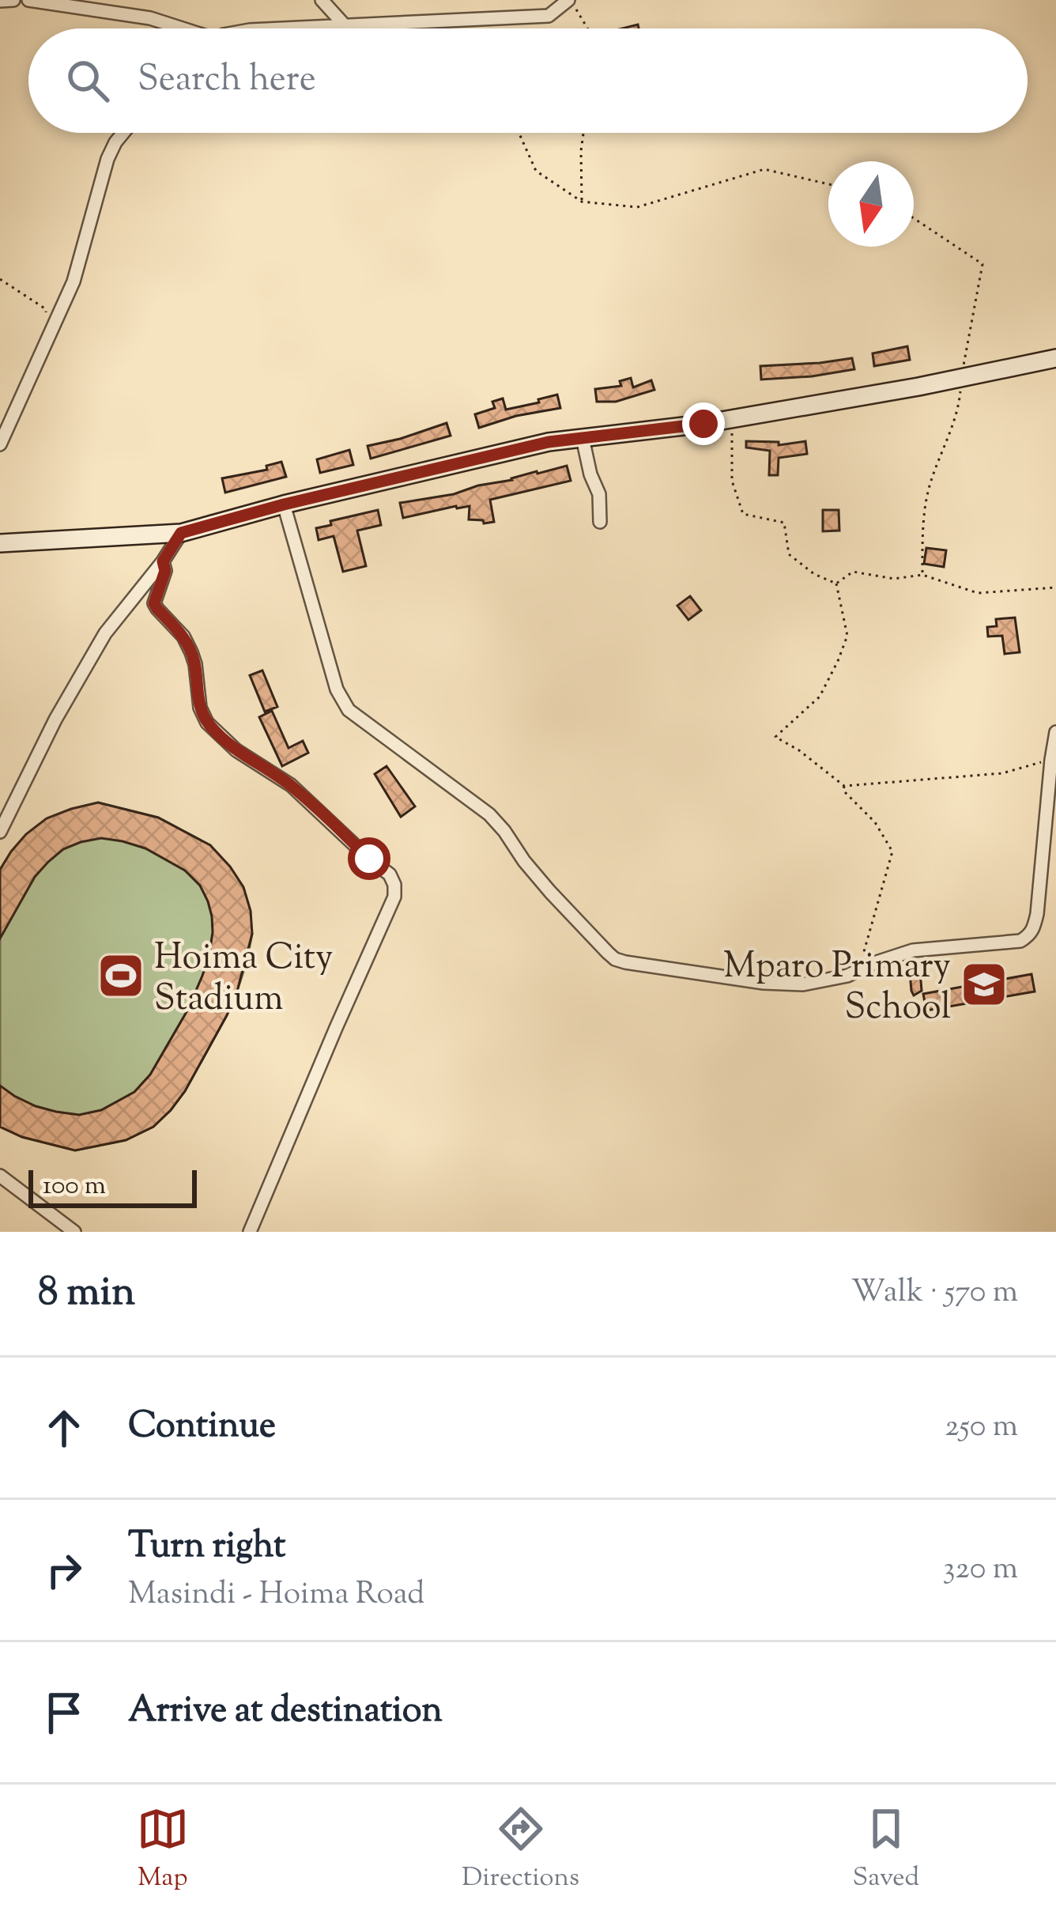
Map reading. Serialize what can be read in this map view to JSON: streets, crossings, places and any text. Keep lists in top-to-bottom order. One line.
{"places":{"sports":["Hoima City Stadium"],"school or university":["Mparo Primary School"]},"scale_bar":"100 m","north":"bottom","page":{"search":"Search here","scale":"100 m","heading":["8 min","Walk · 570 m"],"list":[["Continue","250 m"],["Turn right","Masindi - Hoima Road","320 m"],"Arrive at destination"],"nav":["Map","Directions","Saved"]}}
